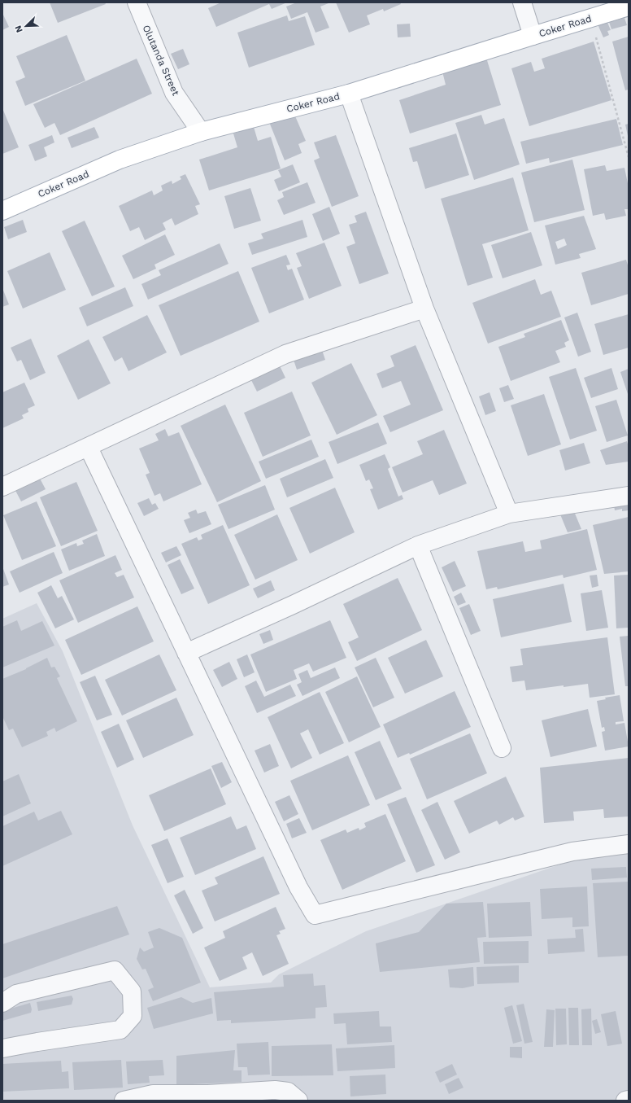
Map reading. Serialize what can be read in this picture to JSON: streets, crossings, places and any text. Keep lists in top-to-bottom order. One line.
{"streets":{"main road":["Coker Road"],"street":["Olutanda Street"]},"crossings":[["Coker Road","Olutanda Street"]],"north":"bottom left"}
